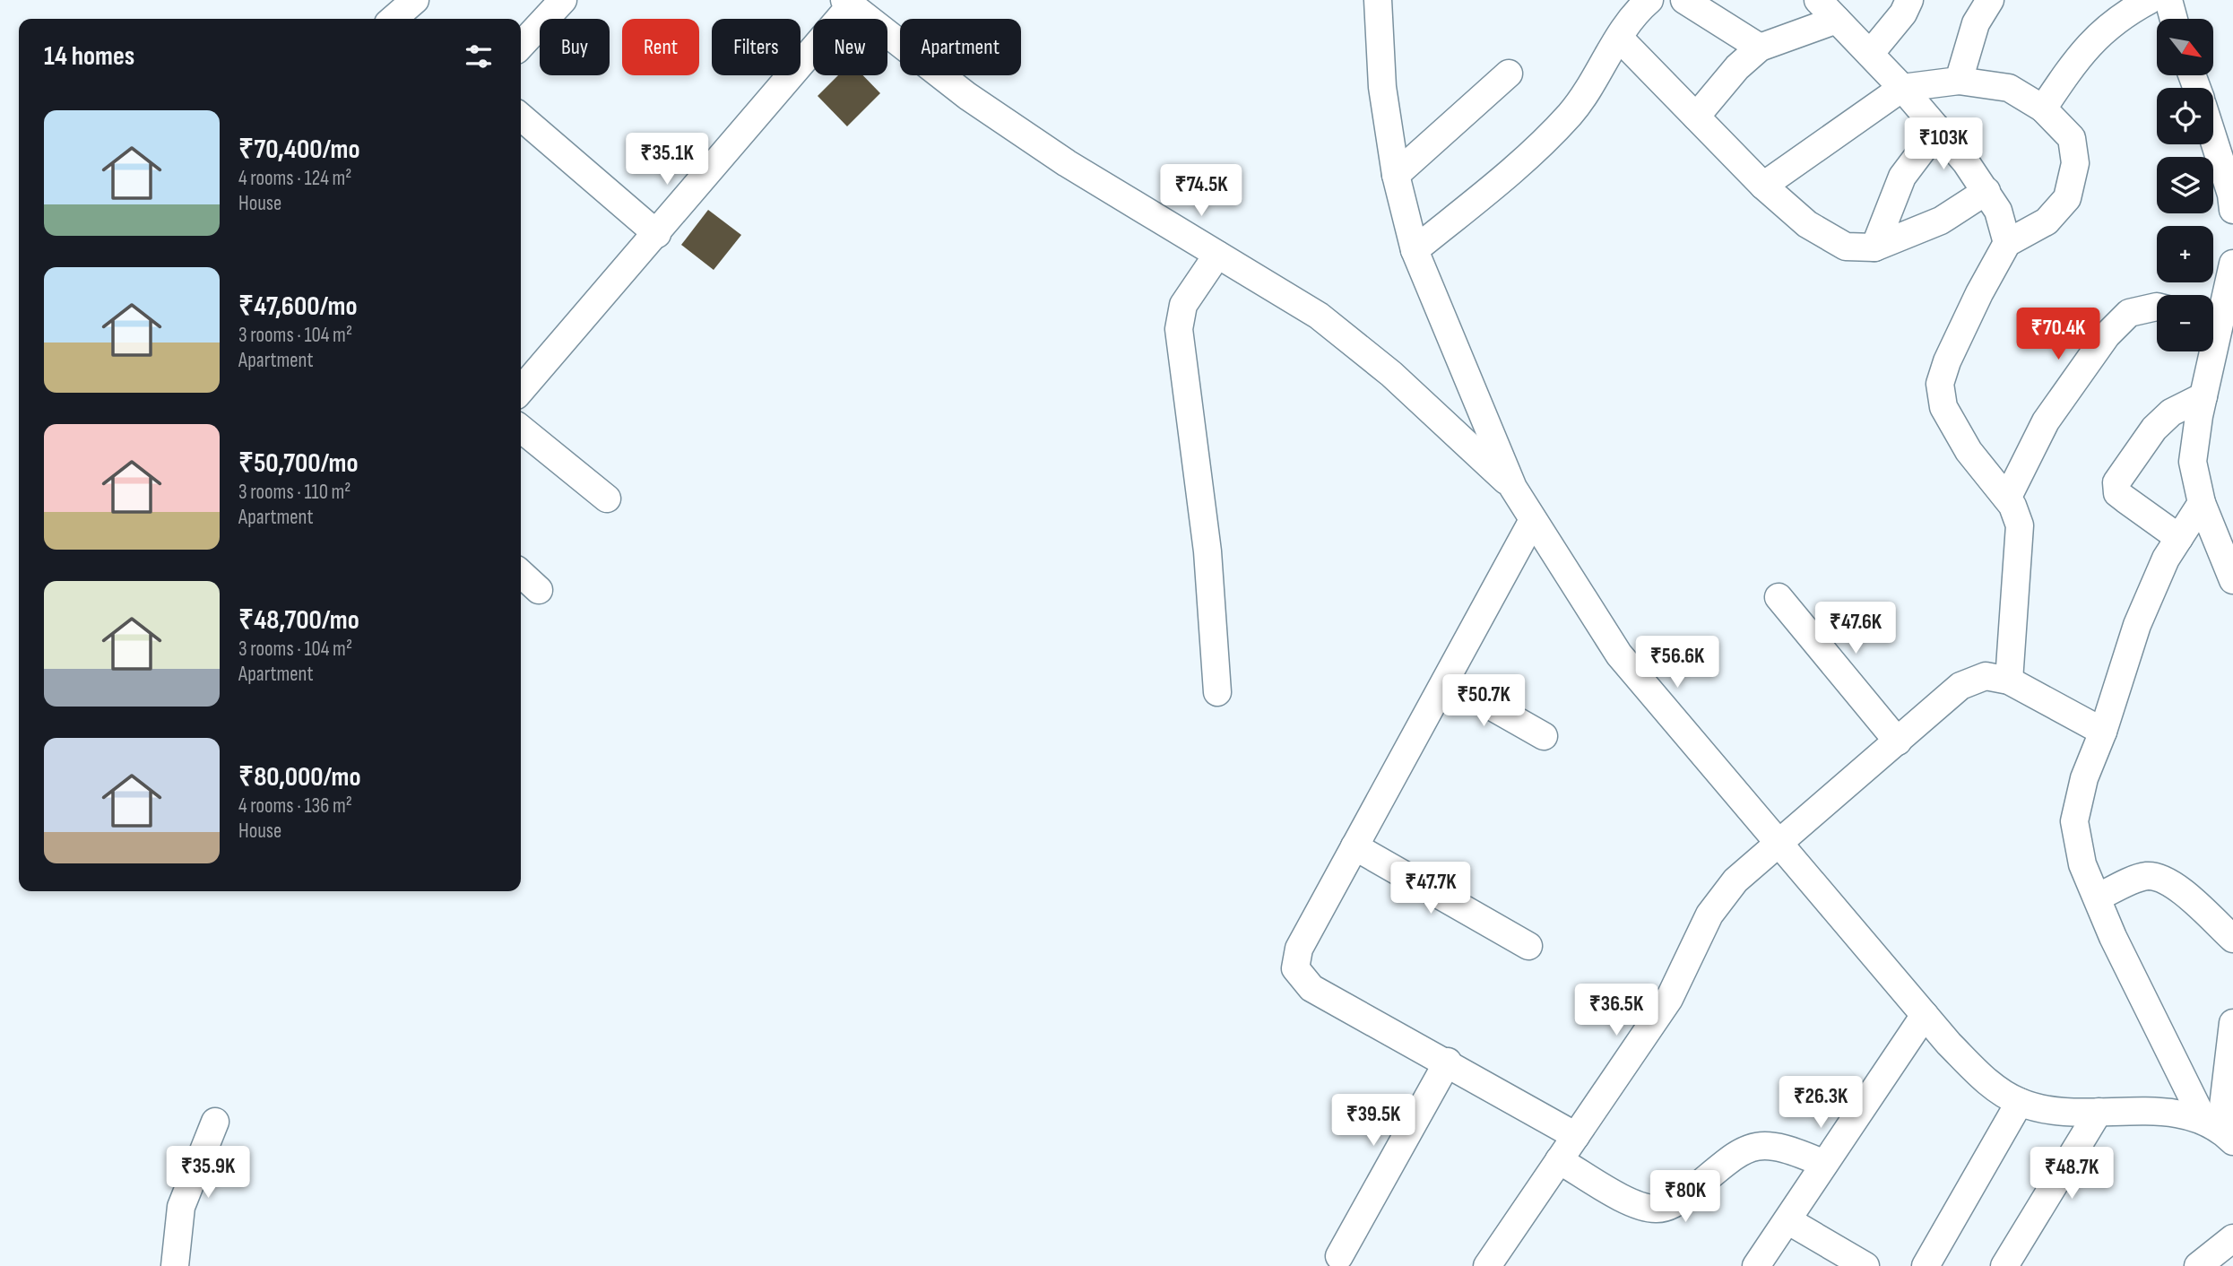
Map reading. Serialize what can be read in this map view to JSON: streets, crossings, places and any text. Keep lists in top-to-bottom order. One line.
{"north":"bottom right","page":{"map_buttons":["+","−"],"chip":["Buy","Rent","Filters","New","Apartment"],"heading":"14 homes","list":[{"name":"₹70,400/mo","note":"4 rooms · 124 m² · House"},{"name":"₹47,600/mo","note":"3 rooms · 104 m² · Apartment"},{"name":"₹50,700/mo","note":"3 rooms · 110 m² · Apartment"},{"name":"₹48,700/mo","note":"3 rooms · 104 m² · Apartment"},{"name":"₹80,000/mo","note":"4 rooms · 136 m² · House"}],"price":["₹103K","₹35.1K","₹74.5K","₹70.4K","₹47.6K","₹56.6K","₹50.7K","₹47.7K","₹36.5K","₹26.3K","₹39.5K","₹35.9K","₹48.7K","₹80K"]}}
